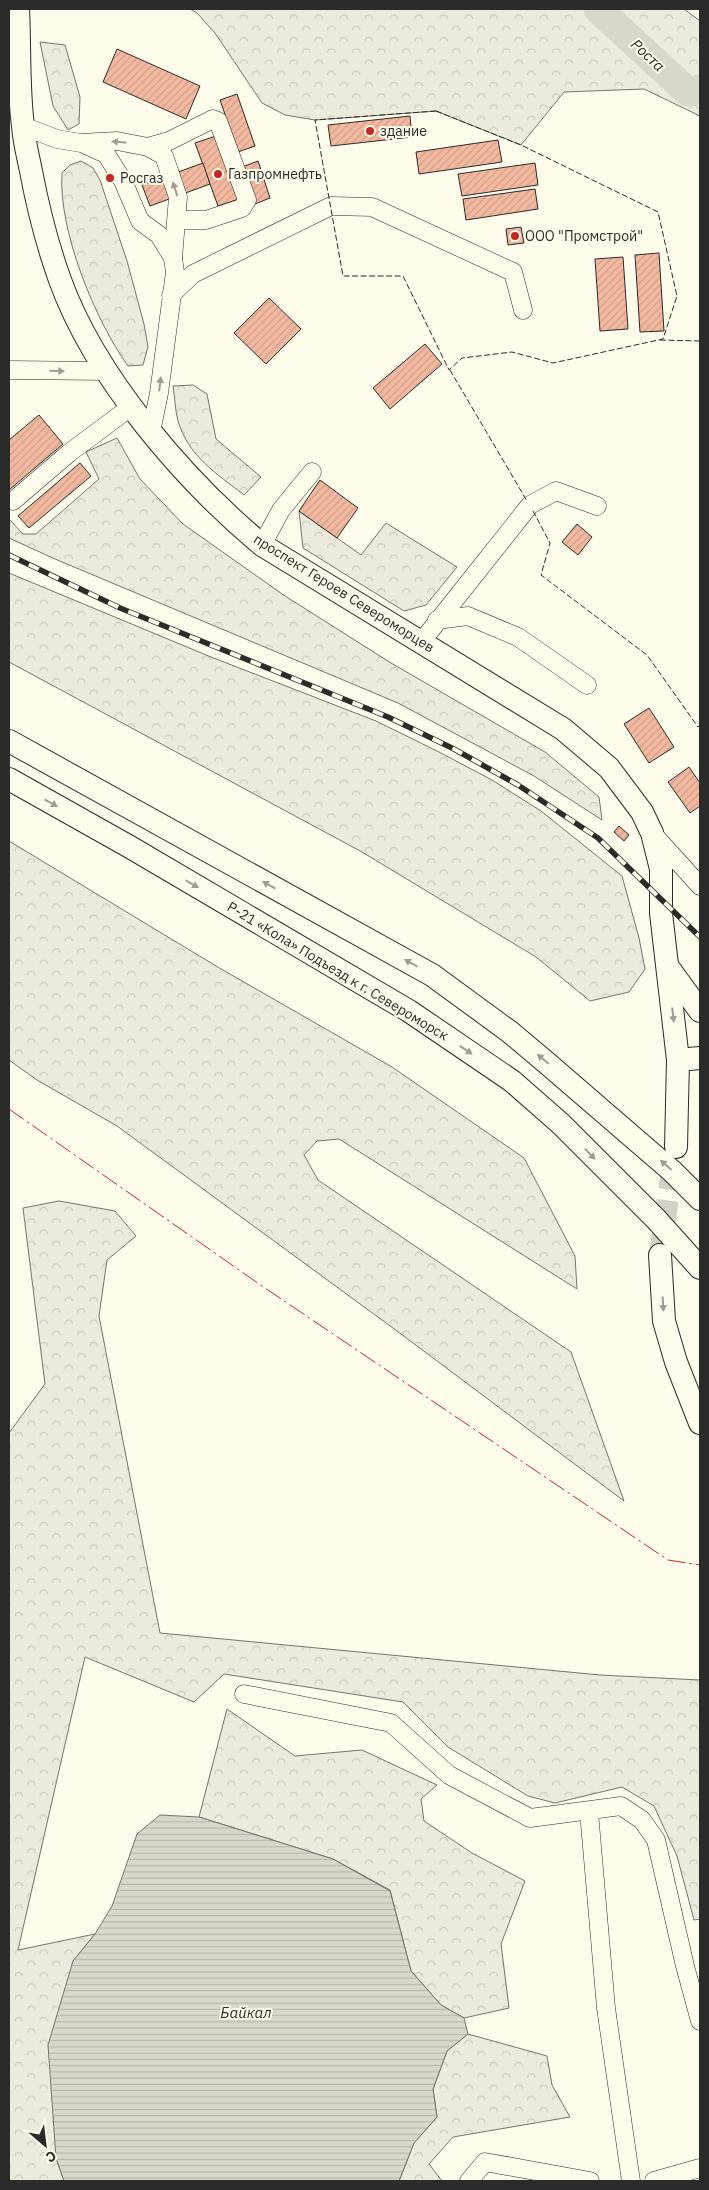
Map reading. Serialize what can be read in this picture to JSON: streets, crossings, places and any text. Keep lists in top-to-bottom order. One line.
{"streets":{"main road":["проспект Героев Североморцев","Р-21 «Кола» Подъезд к г. Североморск"]},"water":["Роста","Байкал"],"places":["здание","Газпромнефть","Росгаз","ООО \"Промстрой\""],"north":"bottom right"}
